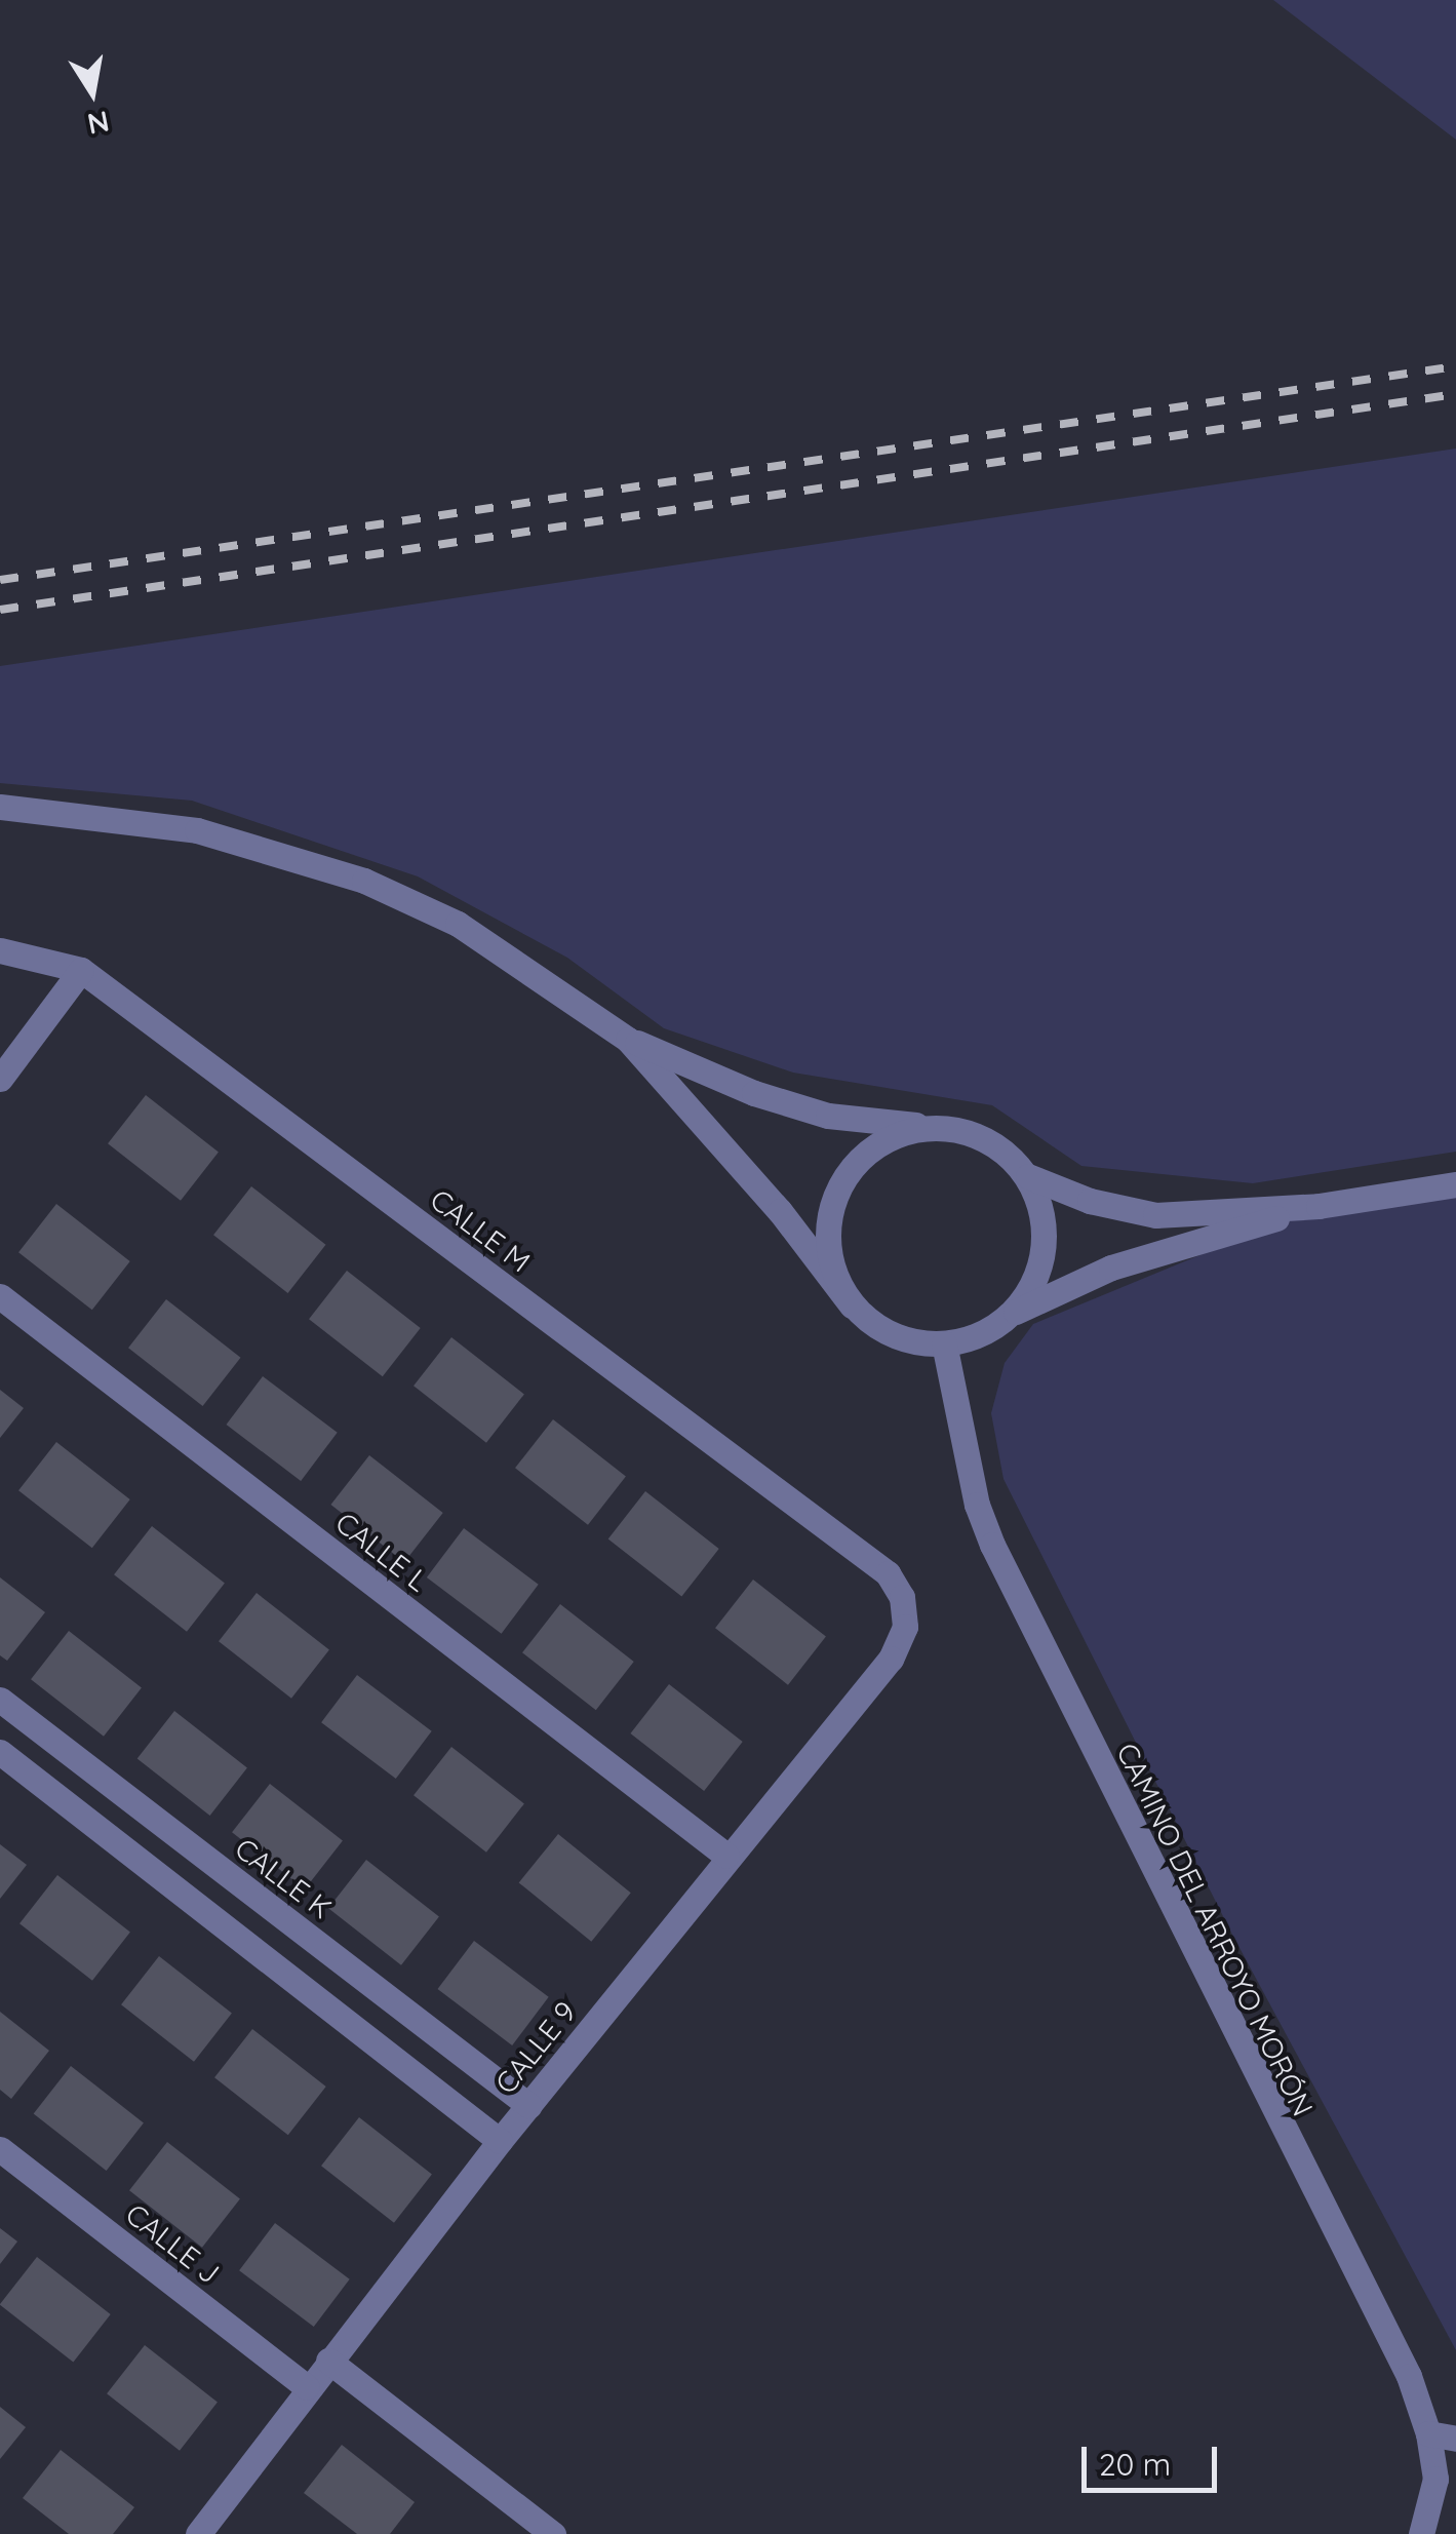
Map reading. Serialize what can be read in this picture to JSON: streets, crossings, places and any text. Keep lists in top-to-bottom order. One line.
{"streets":{"street":["CALLE M","CALLE L","CALLE K","CAMINO DEL ARROYO MORÓN","CALLE 9","CALLE J"]},"crossings":[["CALLE M","CALLE 9"],["CALLE L","CALLE 9"],["CALLE K","CALLE 9"],["CALLE 9","CALLE J"]],"scale_bar":"20 m","north":"bottom"}
